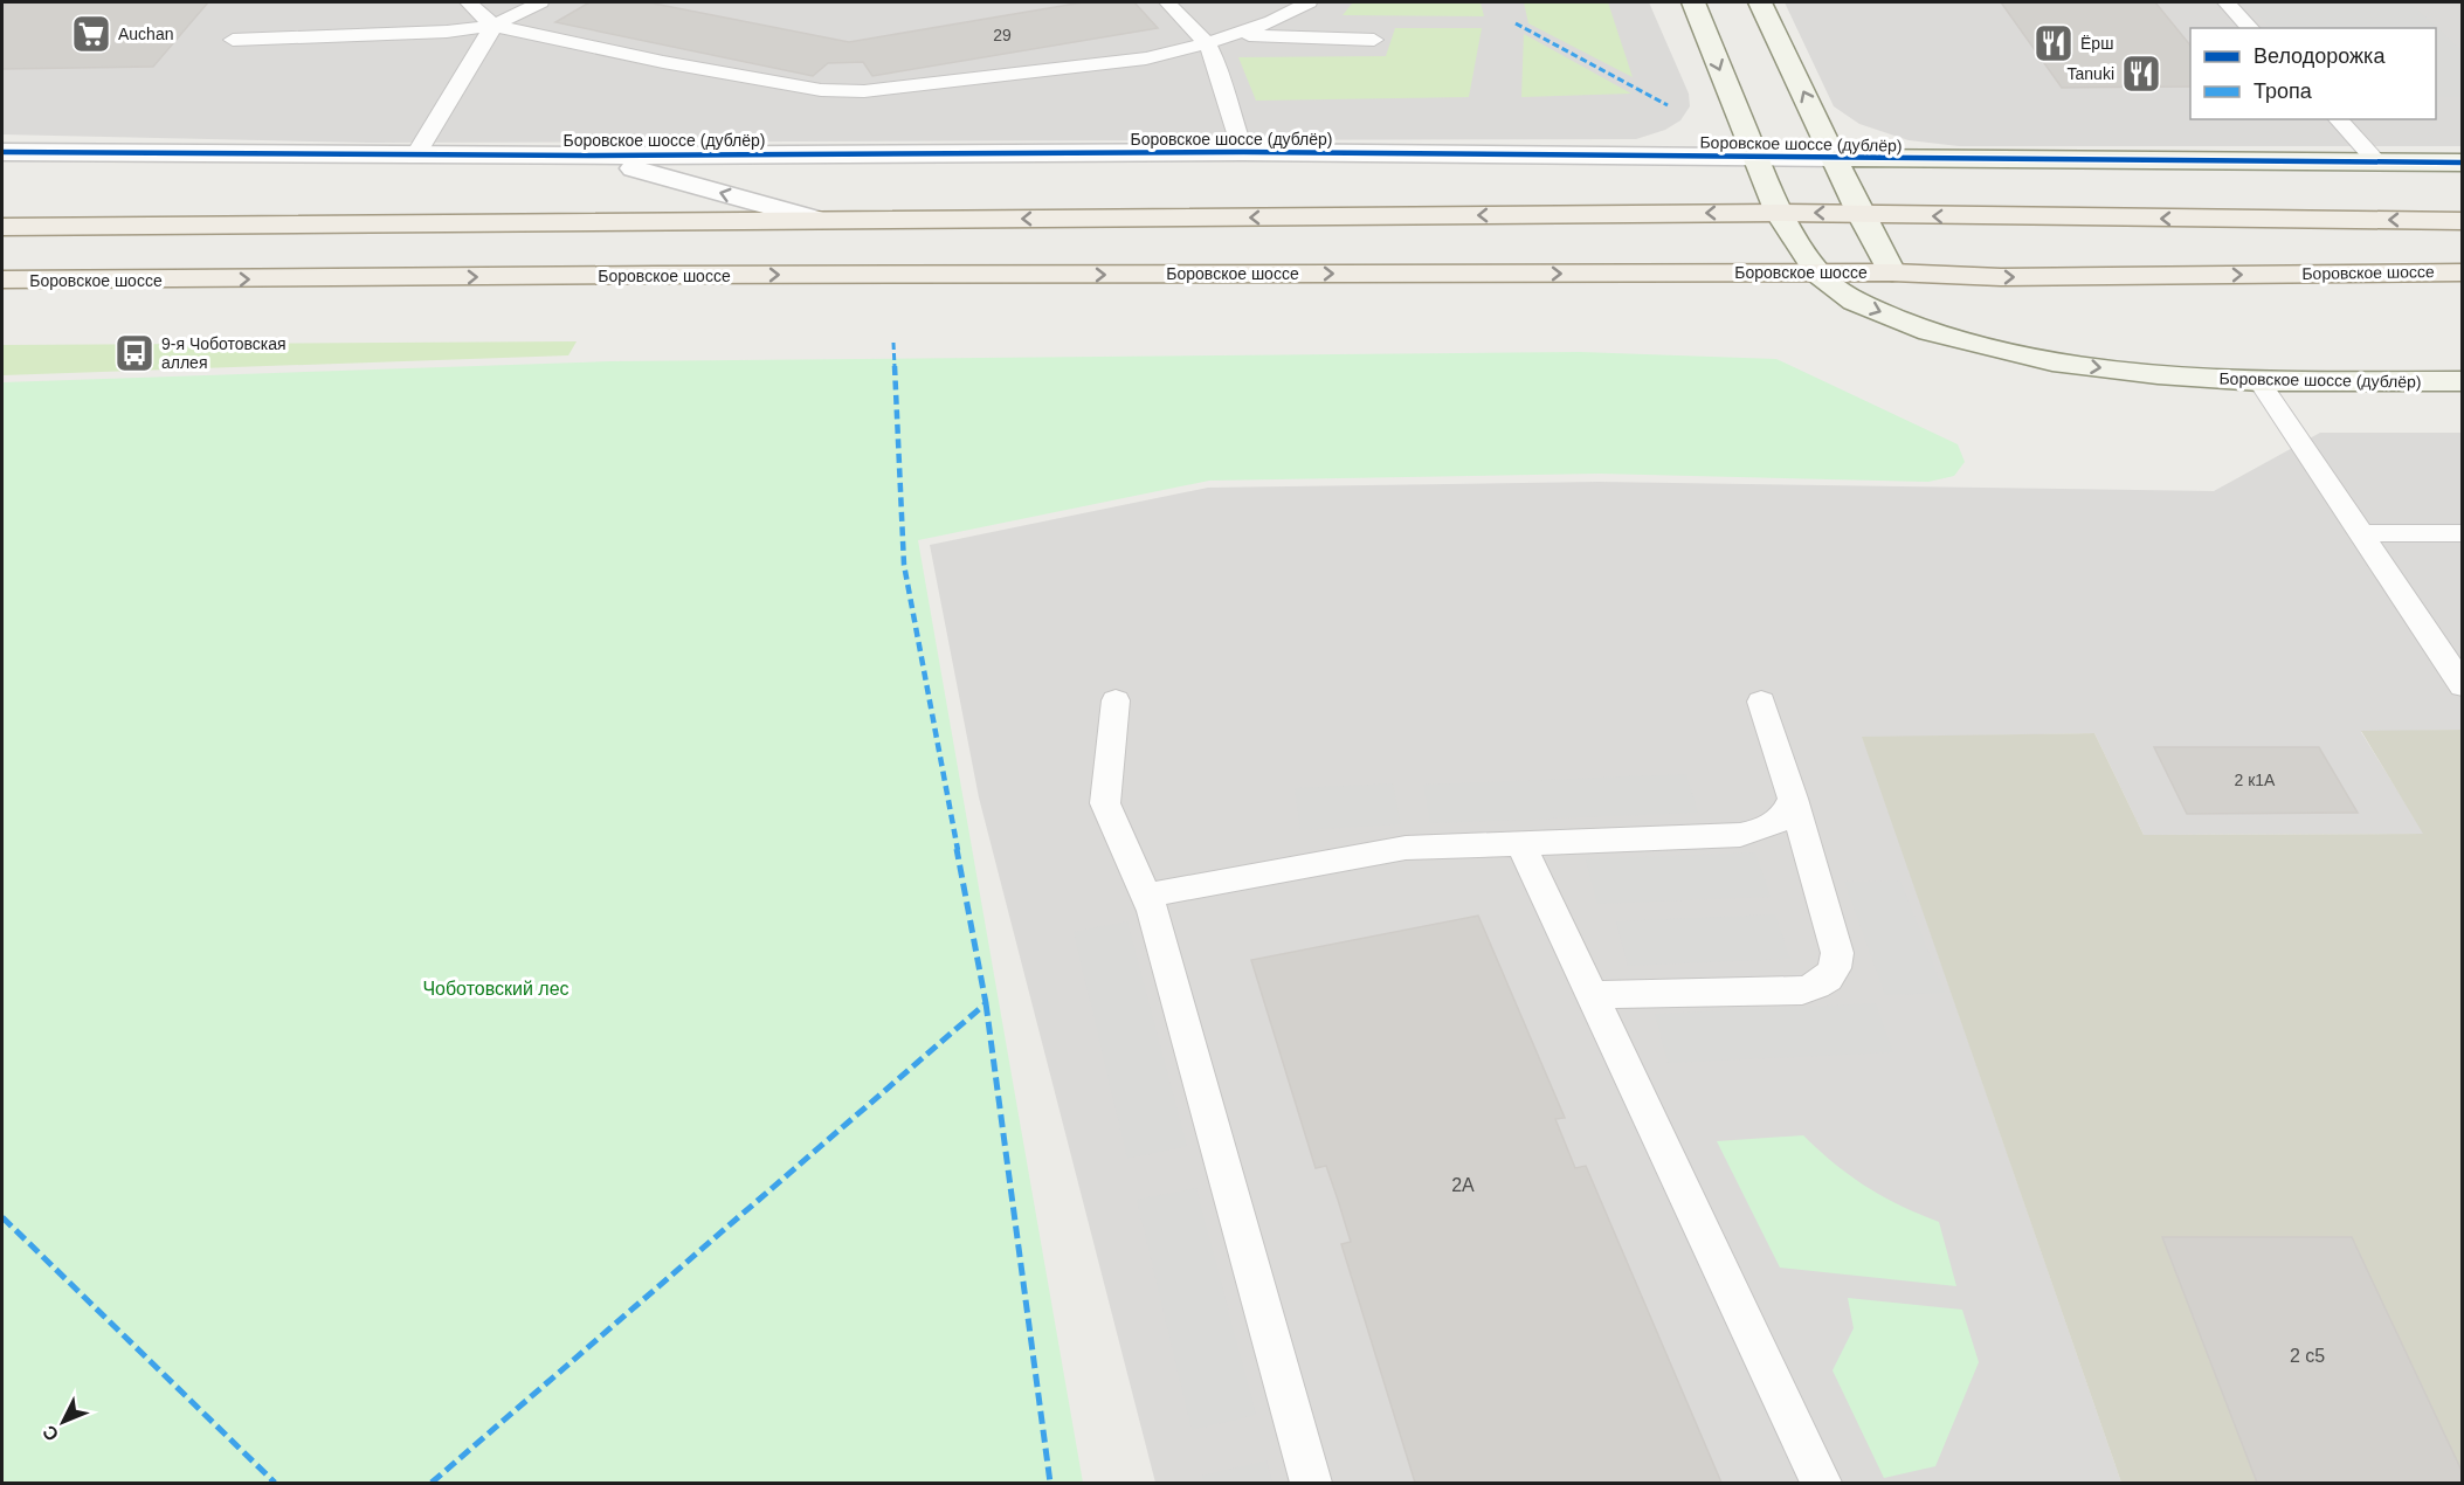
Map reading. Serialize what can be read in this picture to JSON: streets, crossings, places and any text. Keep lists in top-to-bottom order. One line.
{"streets":{"main road":["Боровское шоссе (дублёр)","Боровское шоссе"]},"crossings":[["Боровское шоссе (дублёр)","Боровское шоссе"]],"parks":["Чоботовский лес"],"places":{"supermarket":["Auchan"],"restaurant":["Ёрш","Tanuki"],"bus stop":["9-я Чоботовская аллея"]},"house_numbers":["29","2 к1А","2А","2 с5"],"legend":["Велодорожка","Тропа"],"north":"bottom left"}
